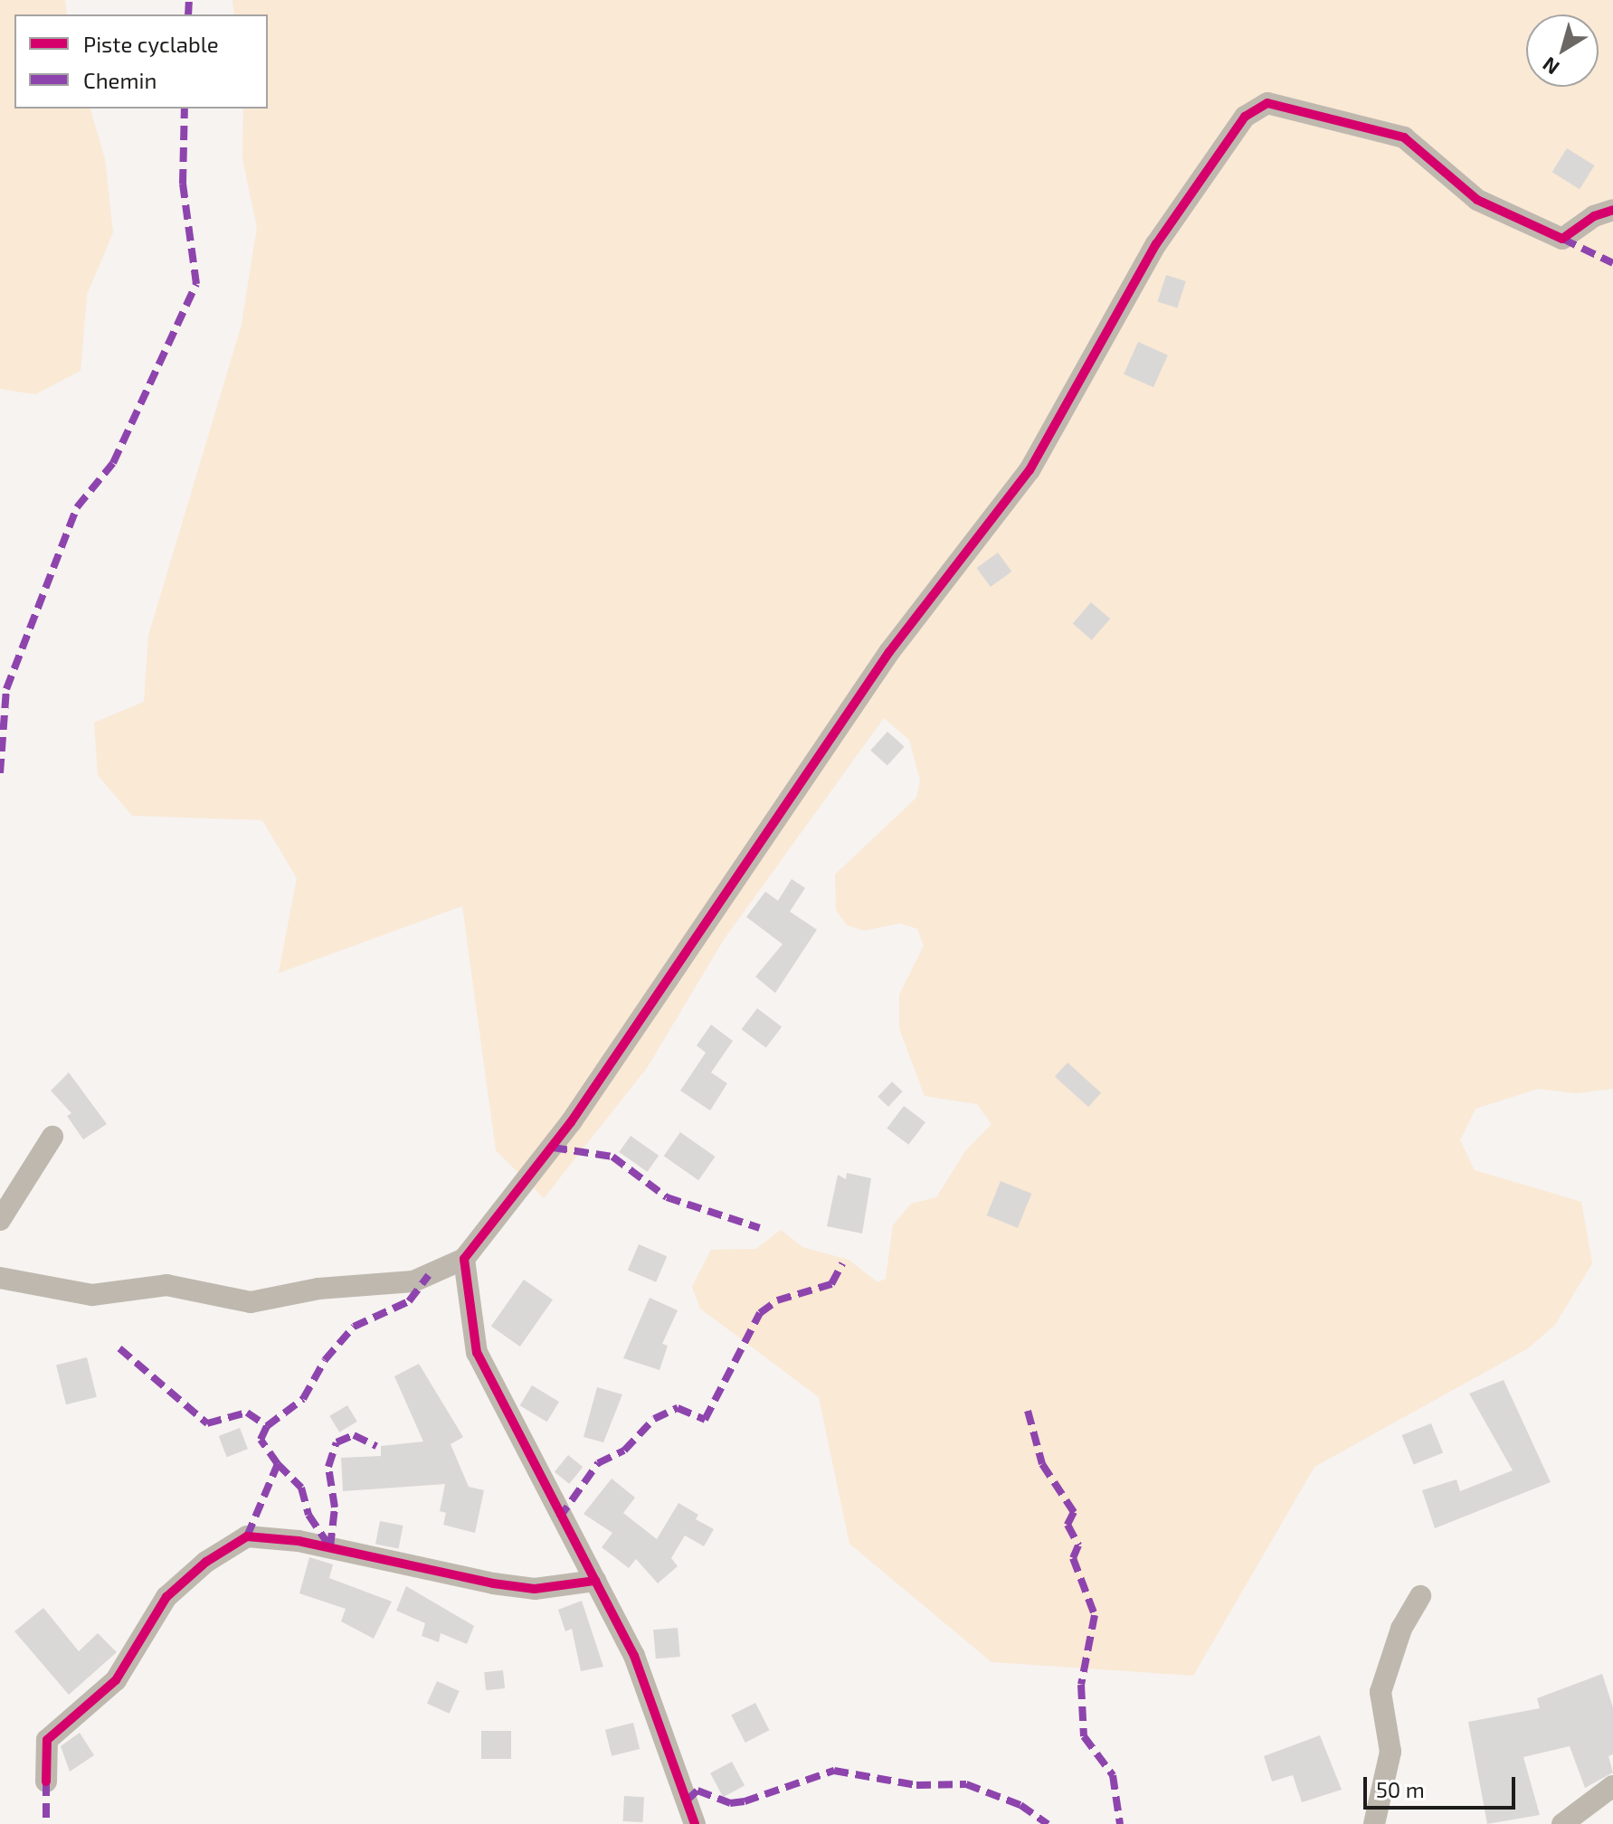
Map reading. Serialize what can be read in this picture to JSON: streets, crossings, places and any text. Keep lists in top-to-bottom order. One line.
{"legend":["Piste cyclable","Chemin"],"scale_bar":"50 m","north":"bottom left"}
